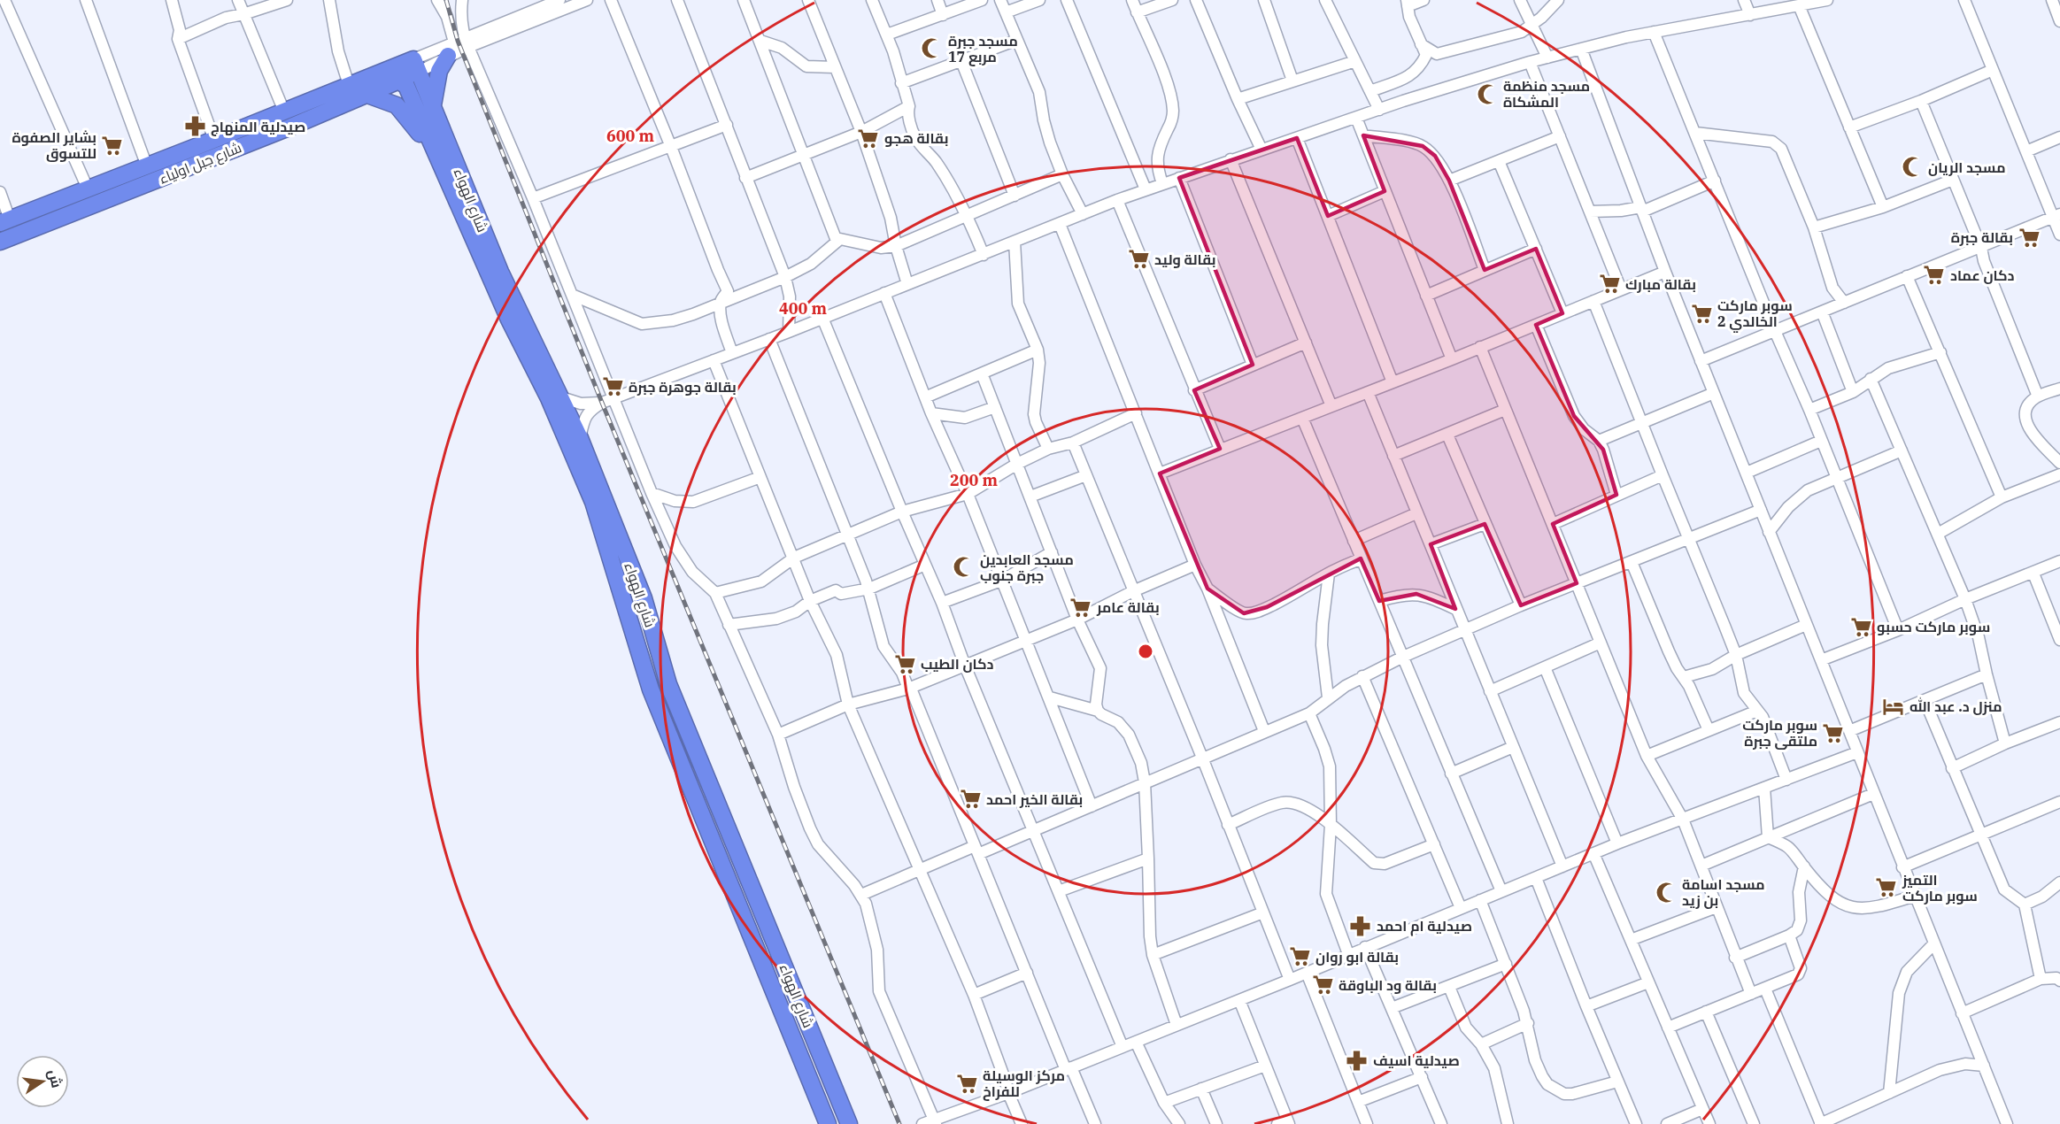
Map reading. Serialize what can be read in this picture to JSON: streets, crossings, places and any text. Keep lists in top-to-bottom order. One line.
{"streets":{"highway":["شارع جبل اولياء","شارع الهواء"]},"crossings":[["شارع جبل اولياء","شارع الهواء"]],"places":{"mosque":["مسجد جبرة مربع 17","مسجد منظمة المشكاة","مسجد الريان","مسجد العابدين جبرة جنوب","مسجد اسامة بن زيد"],"pharmacy":["صيدلية المنهاج","صيدلية ام احمد","صيدلية اسيف"],"supermarket":["بقالة هجو","بشاير الصفوة للتسوق","بقالة جبرة","بقالة وليد","دكان عماد","بقالة مبارك","سوبر ماركت الخالدي 2","بقالة جوهرة جبرة","بقالة عامر","سوبر ماركت حسبو","دكان الطيب","سوبر ماركت ملتقى جبرة","بقالة الخير احمد","التميز سوبر ماركت","بقالة ابو روان","بقالة ود الباوقة","مركز الوسيلة للفراخ"],"hotel":["منزل د. عبد الله"]},"north":"right","rings":["600 m","400 m","200 m"]}
